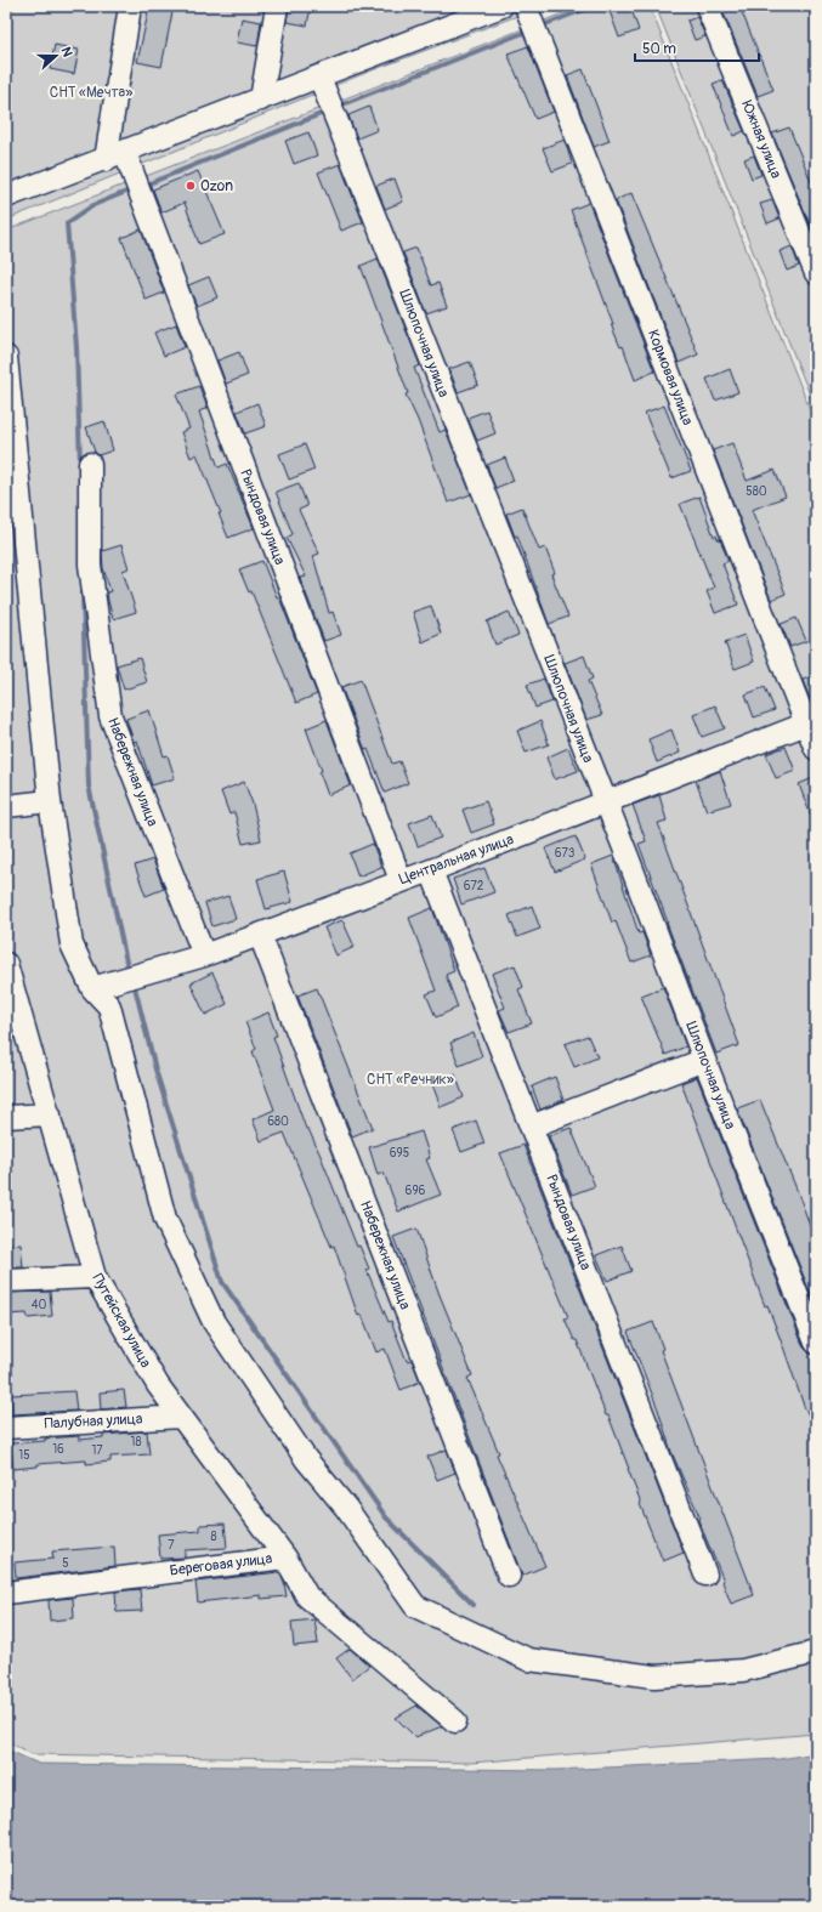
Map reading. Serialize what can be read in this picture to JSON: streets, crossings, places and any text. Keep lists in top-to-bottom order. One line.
{"streets":{"street":["Южная улица","Шлюпочная улица","Кормовая улица","Рындовая улица","Набережная улица","Центральная улица","Путейская улица","Палубная улица","Береговая улица"]},"crossings":[["Шлюпочная улица","Центральная улица"],["Кормовая улица","Центральная улица"],["Рындовая улица","Центральная улица"],["Набережная улица","Центральная улица"],["Путейская улица","Палубная улица"],["Путейская улица","Береговая улица"]],"parks":["СНТ «Мечта»","СНТ «Речник»"],"places":["Ozon"],"house_numbers":["580","673","672","680","695","696","40","18","16","17","15","8","7","5"],"scale_bar":"50 m","north":"right"}
